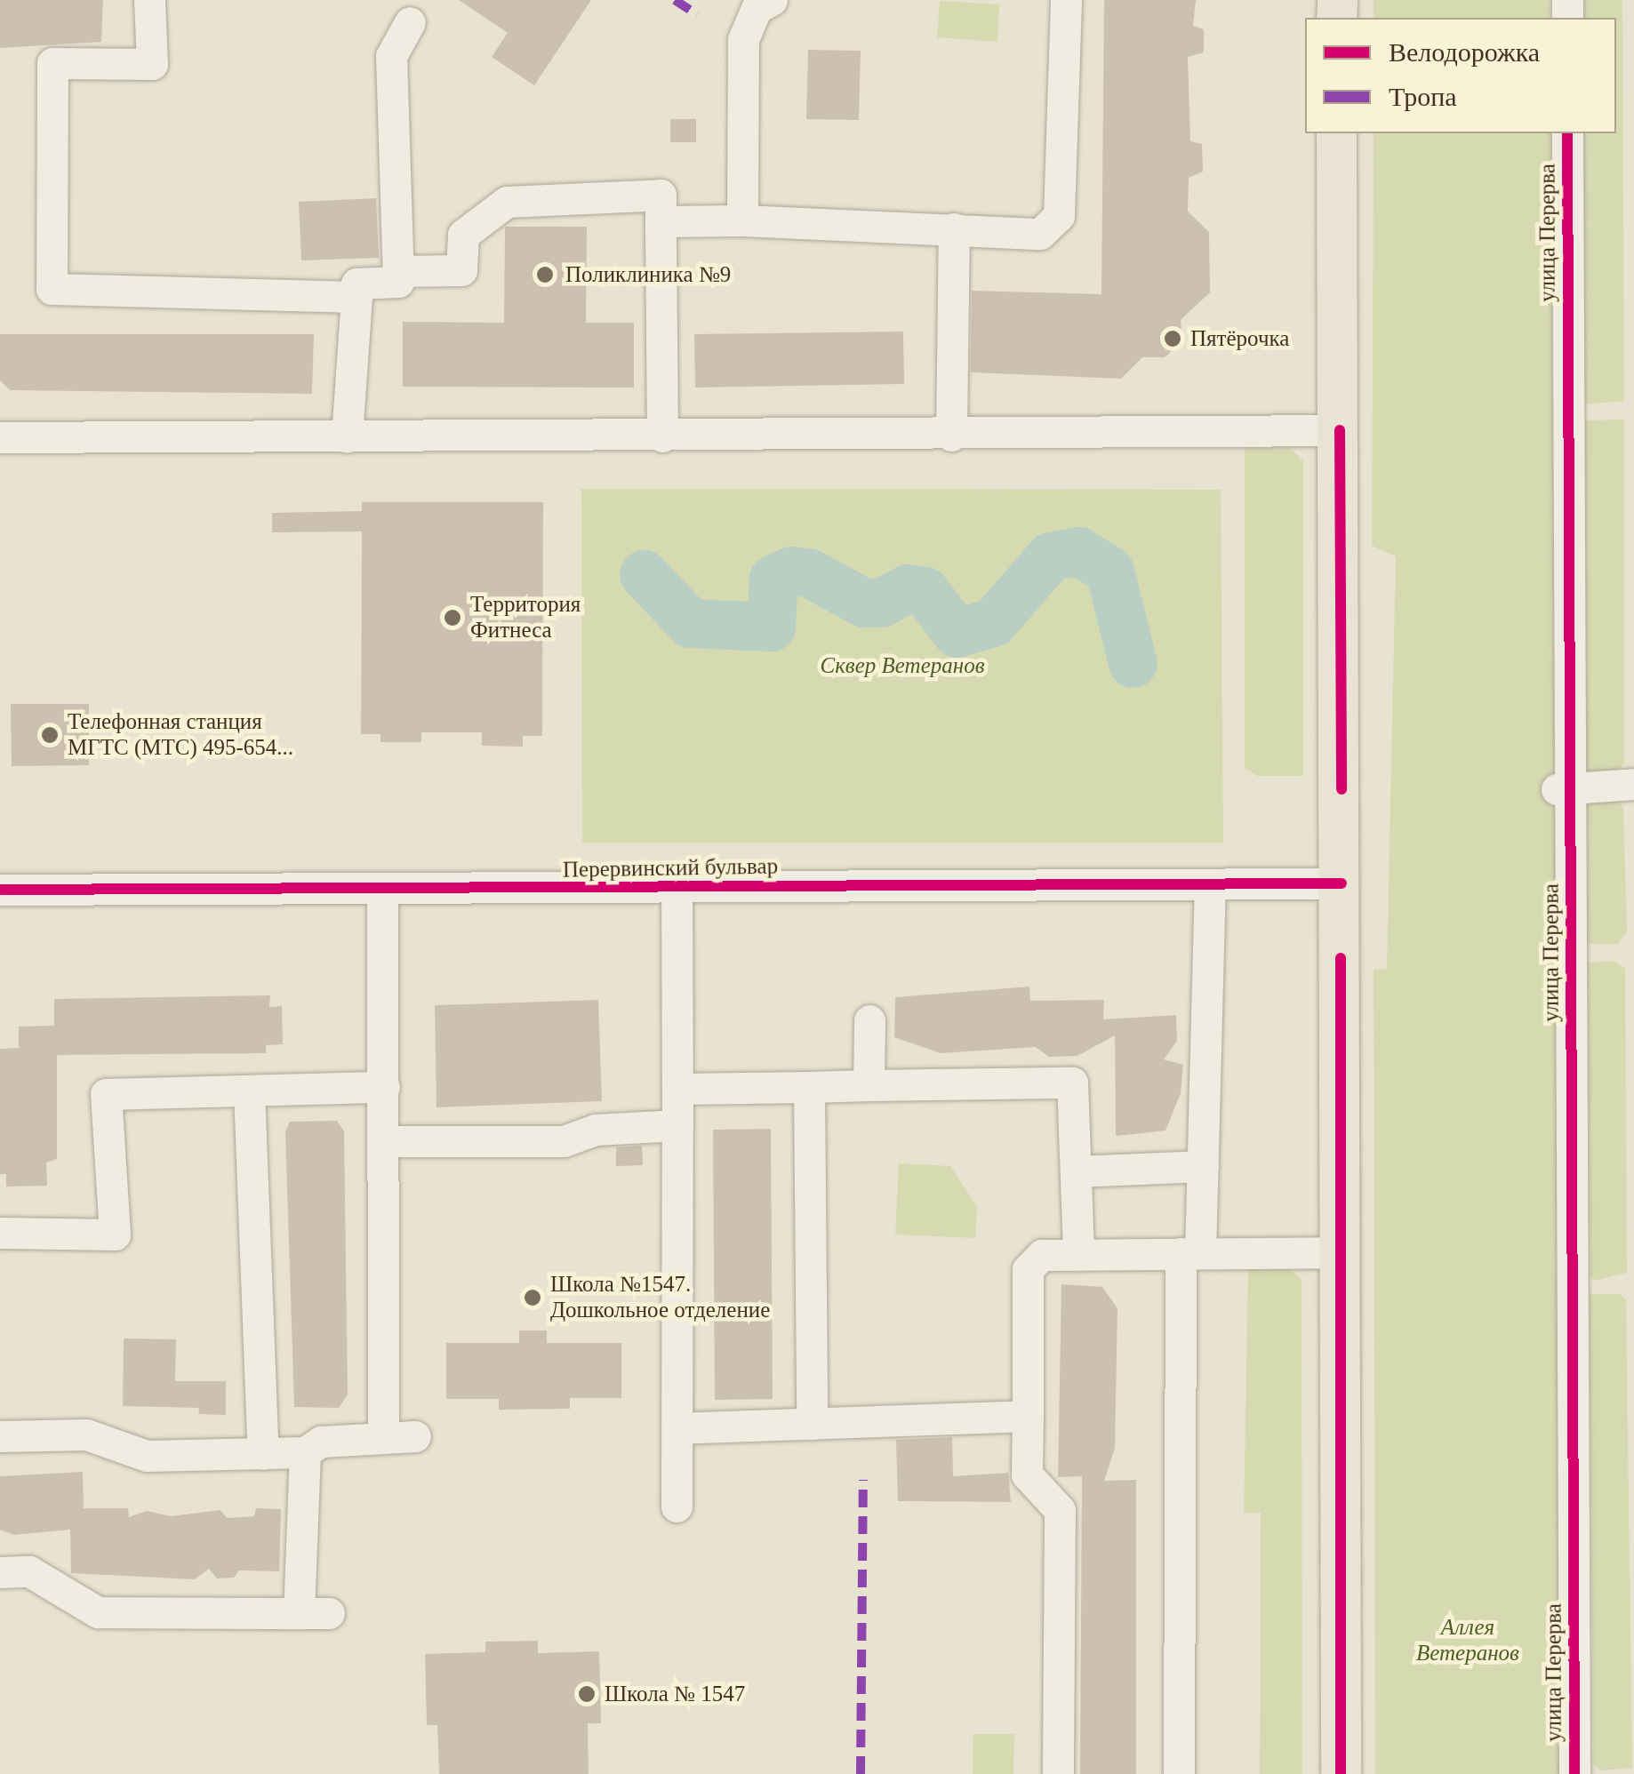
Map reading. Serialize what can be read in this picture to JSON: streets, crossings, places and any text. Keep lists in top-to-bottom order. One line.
{"streets":{"street":["улица Перерва","Перервинский бульвар"]},"parks":["Сквер Ветеранов","Аллея Ветеранов"],"places":["Поликлиника №9","Пятёрочка","Территория Фитнеса","Телефонная станция МГТС (МТС) 495-654...","Школа №1547. Дошкольное отделение","Школа № 1547"],"legend":["Велодорожка","Тропа"]}
